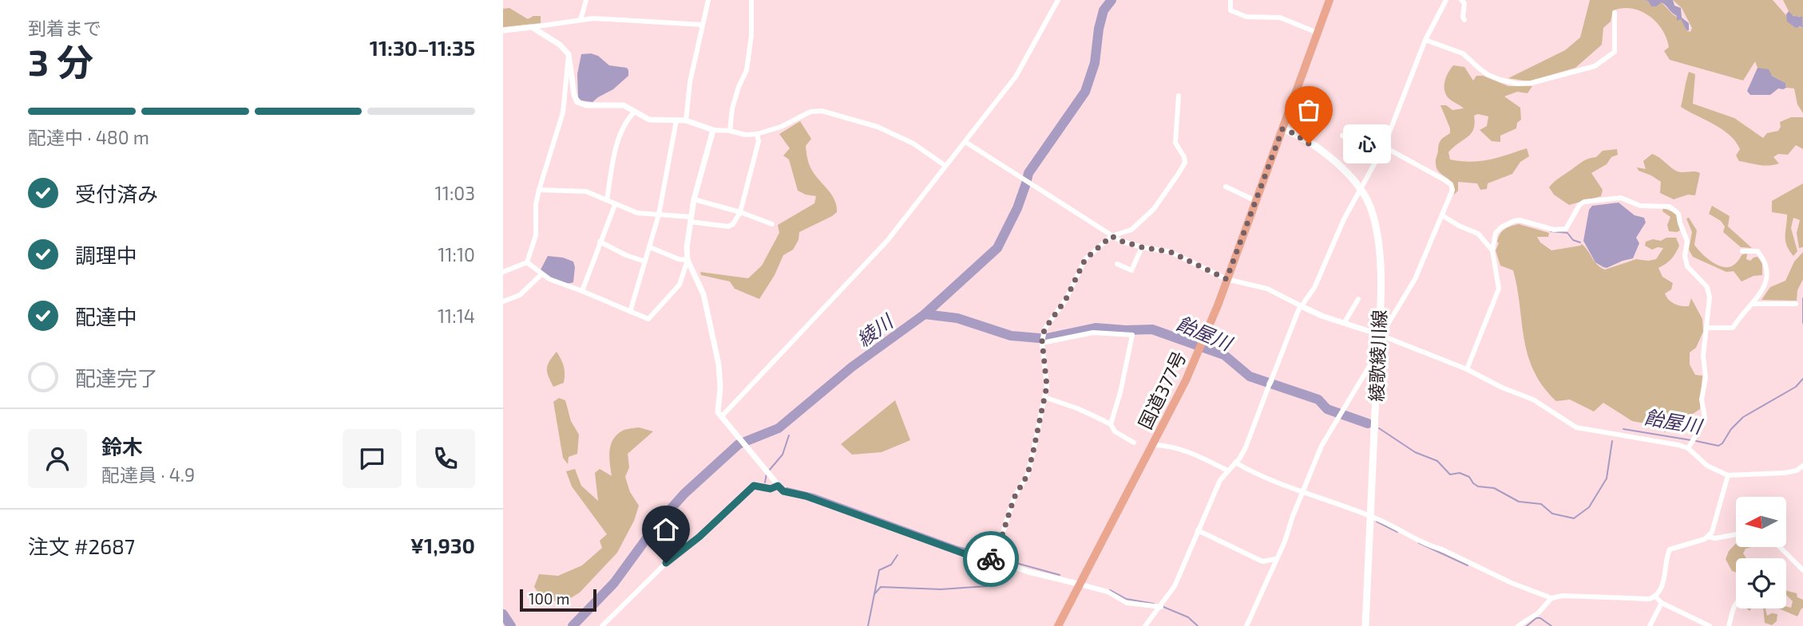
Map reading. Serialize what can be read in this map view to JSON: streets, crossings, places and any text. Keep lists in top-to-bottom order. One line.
{"streets":{"highway":["国道377号"],"main road":["綾歌綾川線"]},"crossings":[["綾歌綾川線","国道377号"]],"water":["綾川","飴屋川"],"places":["心"],"scale_bar":"100 m","north":"left","page":{"heading":["3 分","到着まで","11:30–11:35"],"panel":["鈴木","配達員 · 4.9","注文 #2687","¥1,930"],"bar":"配達中 · 480 m","bubble":"心","list":[["受付済み","11:03"],["調理中","11:10"],["配達中","11:14"],"配達完了"],"scale":"100 m"}}
